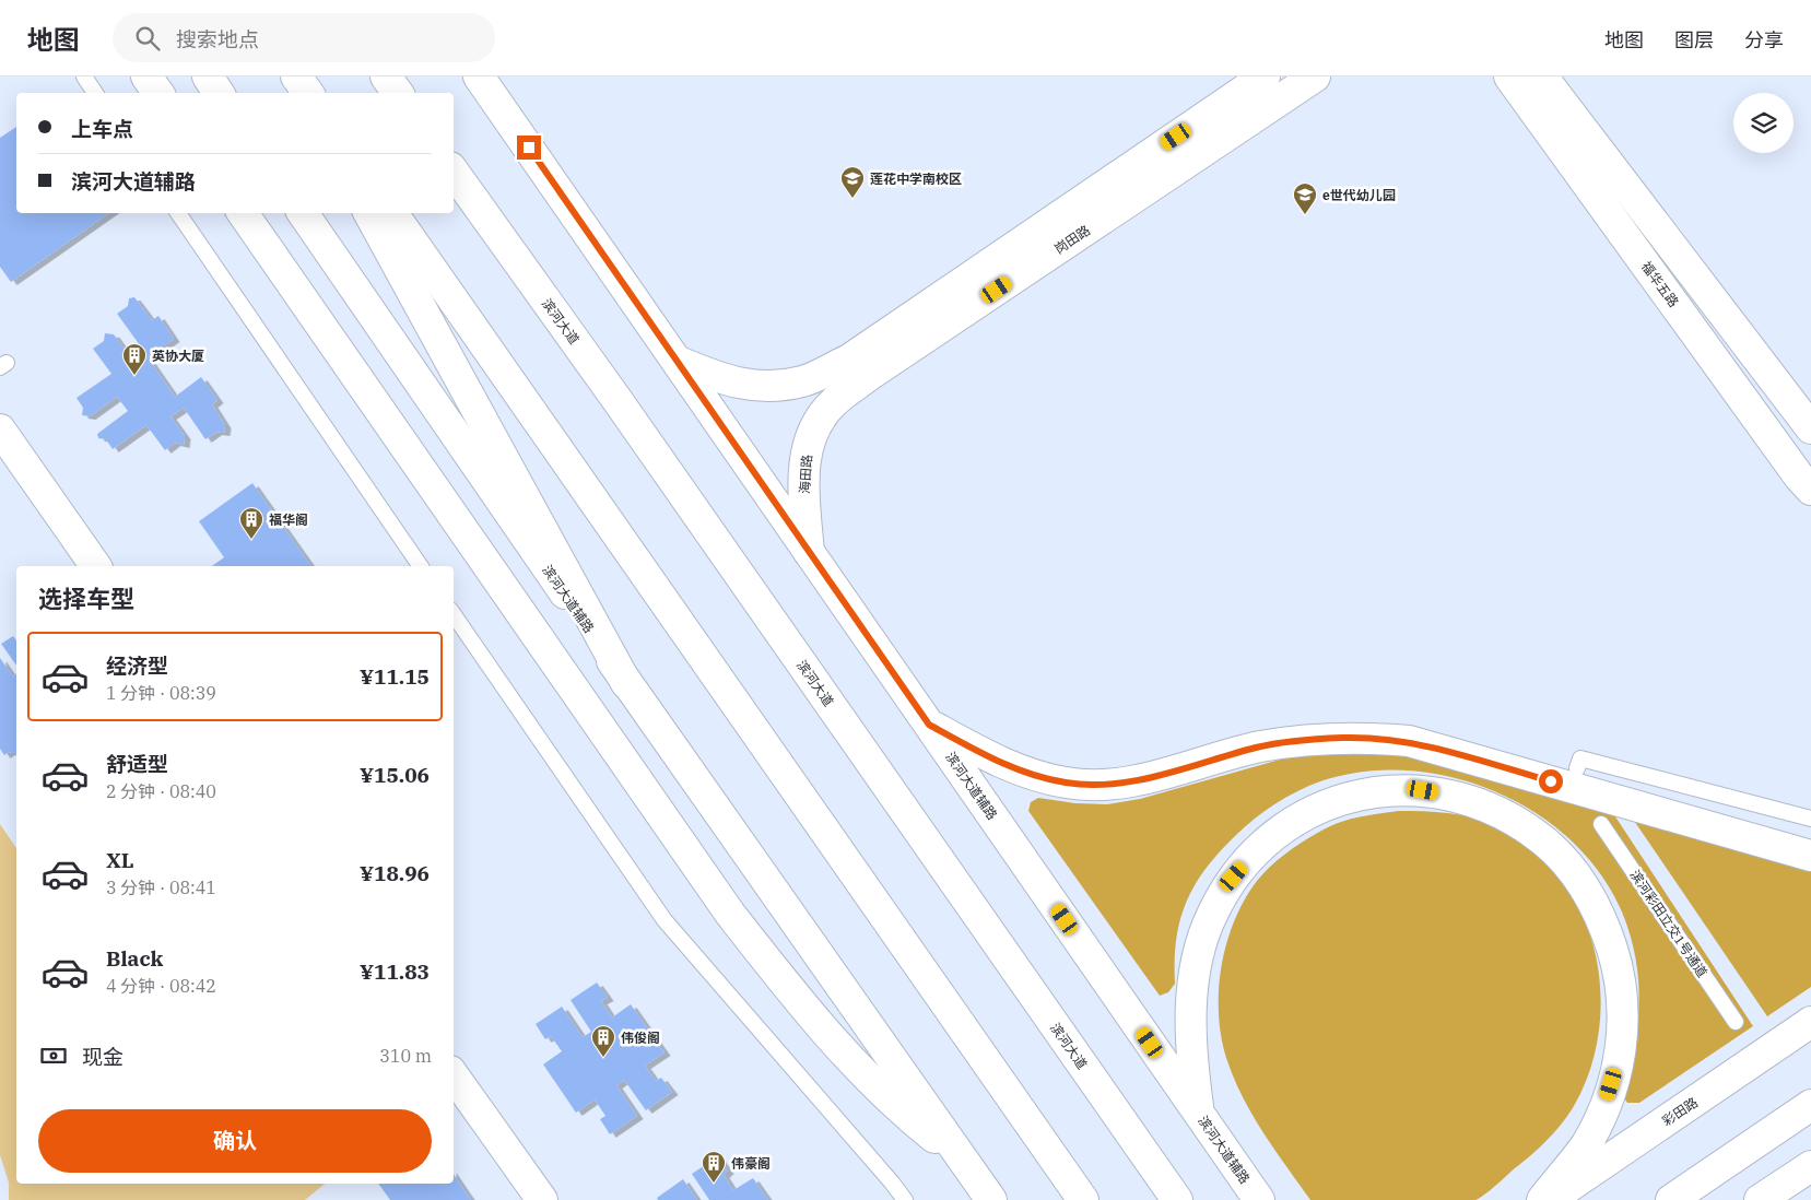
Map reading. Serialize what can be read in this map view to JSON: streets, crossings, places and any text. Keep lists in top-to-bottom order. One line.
{"streets":{"main road":["岗田路","福华五路","滨河大道","海田路","滨河大道辅路","彩田路"],"lane":["滨河彩田立交1号通道"]},"crossings":[["岗田路","海田路"],["岗田路","滨河大道辅路"],["海田路","滨河大道辅路"]],"places":{"school or university":["莲花中学南校区","e世代幼儿园"],"building":["英协大厦","福华阁","伟俊阁","伟豪阁"]},"page":{"header":"地图","search":"搜索地点","nav":["地图","图层","分享"],"banner":["上车点","滨河大道辅路"],"heading":"选择车型","list":[{"name":"经济型","note":"1 分钟 · 08:39","value":"¥11.15"},{"name":"舒适型","note":"2 分钟 · 08:40","value":"¥15.06"},{"name":"XL","note":"3 分钟 · 08:41","value":"¥18.96"},{"name":"Black","note":"4 分钟 · 08:42","value":"¥11.83"}],"pay":["现金","310 m"],"buttons":"确认"}}
